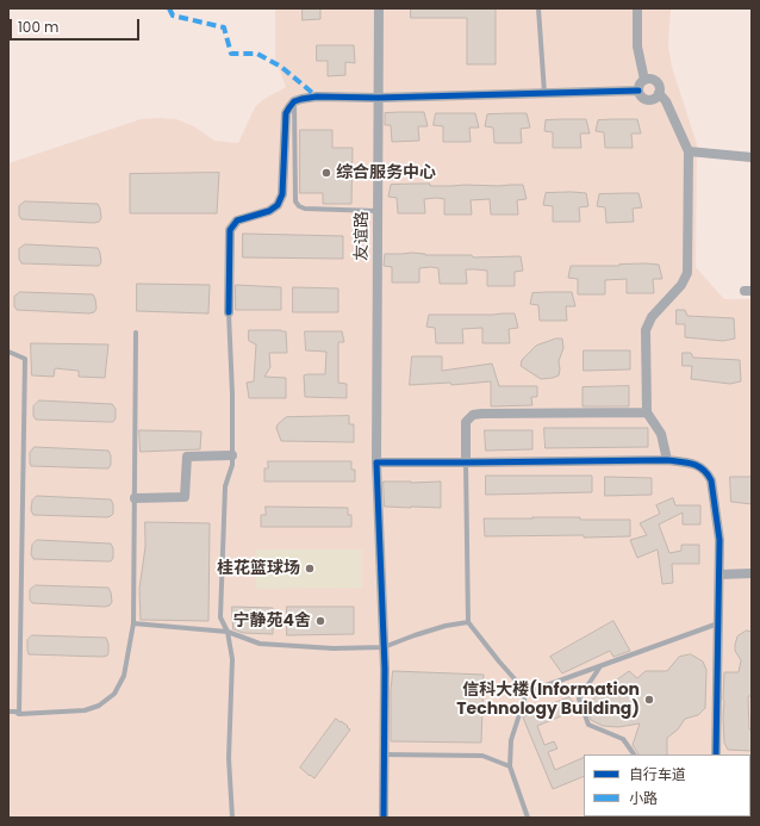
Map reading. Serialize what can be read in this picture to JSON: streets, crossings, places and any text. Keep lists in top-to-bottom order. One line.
{"streets":{"street":["友谊路"]},"places":["综合服务中心","桂花篮球场","宁静苑4舍","信科大楼(Information Technology Building)"],"legend":["自行车道","小路"],"scale_bar":"100 m"}
